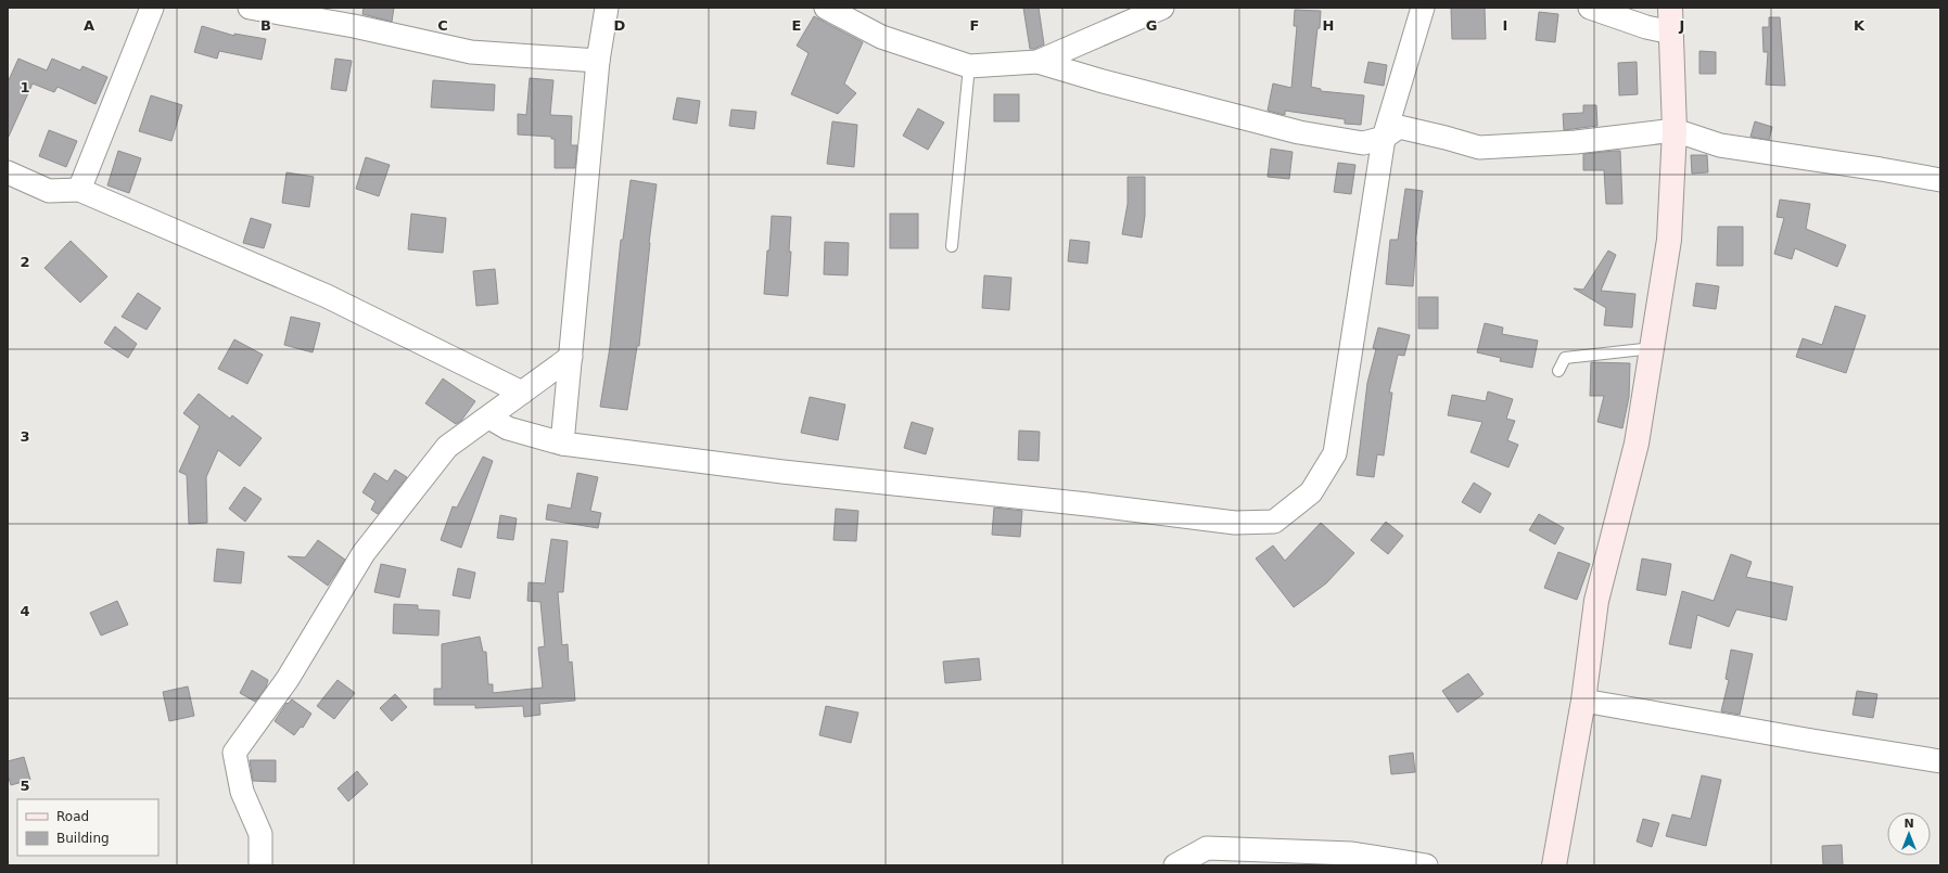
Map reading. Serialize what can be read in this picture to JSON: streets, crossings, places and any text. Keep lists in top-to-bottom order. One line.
{"legend":["Road","Building"],"north":"top","grid":{"columns":["A","B","C","D","E","F","G","H","I","J","K"],"rows":["1","2","3","4","5"]}}
